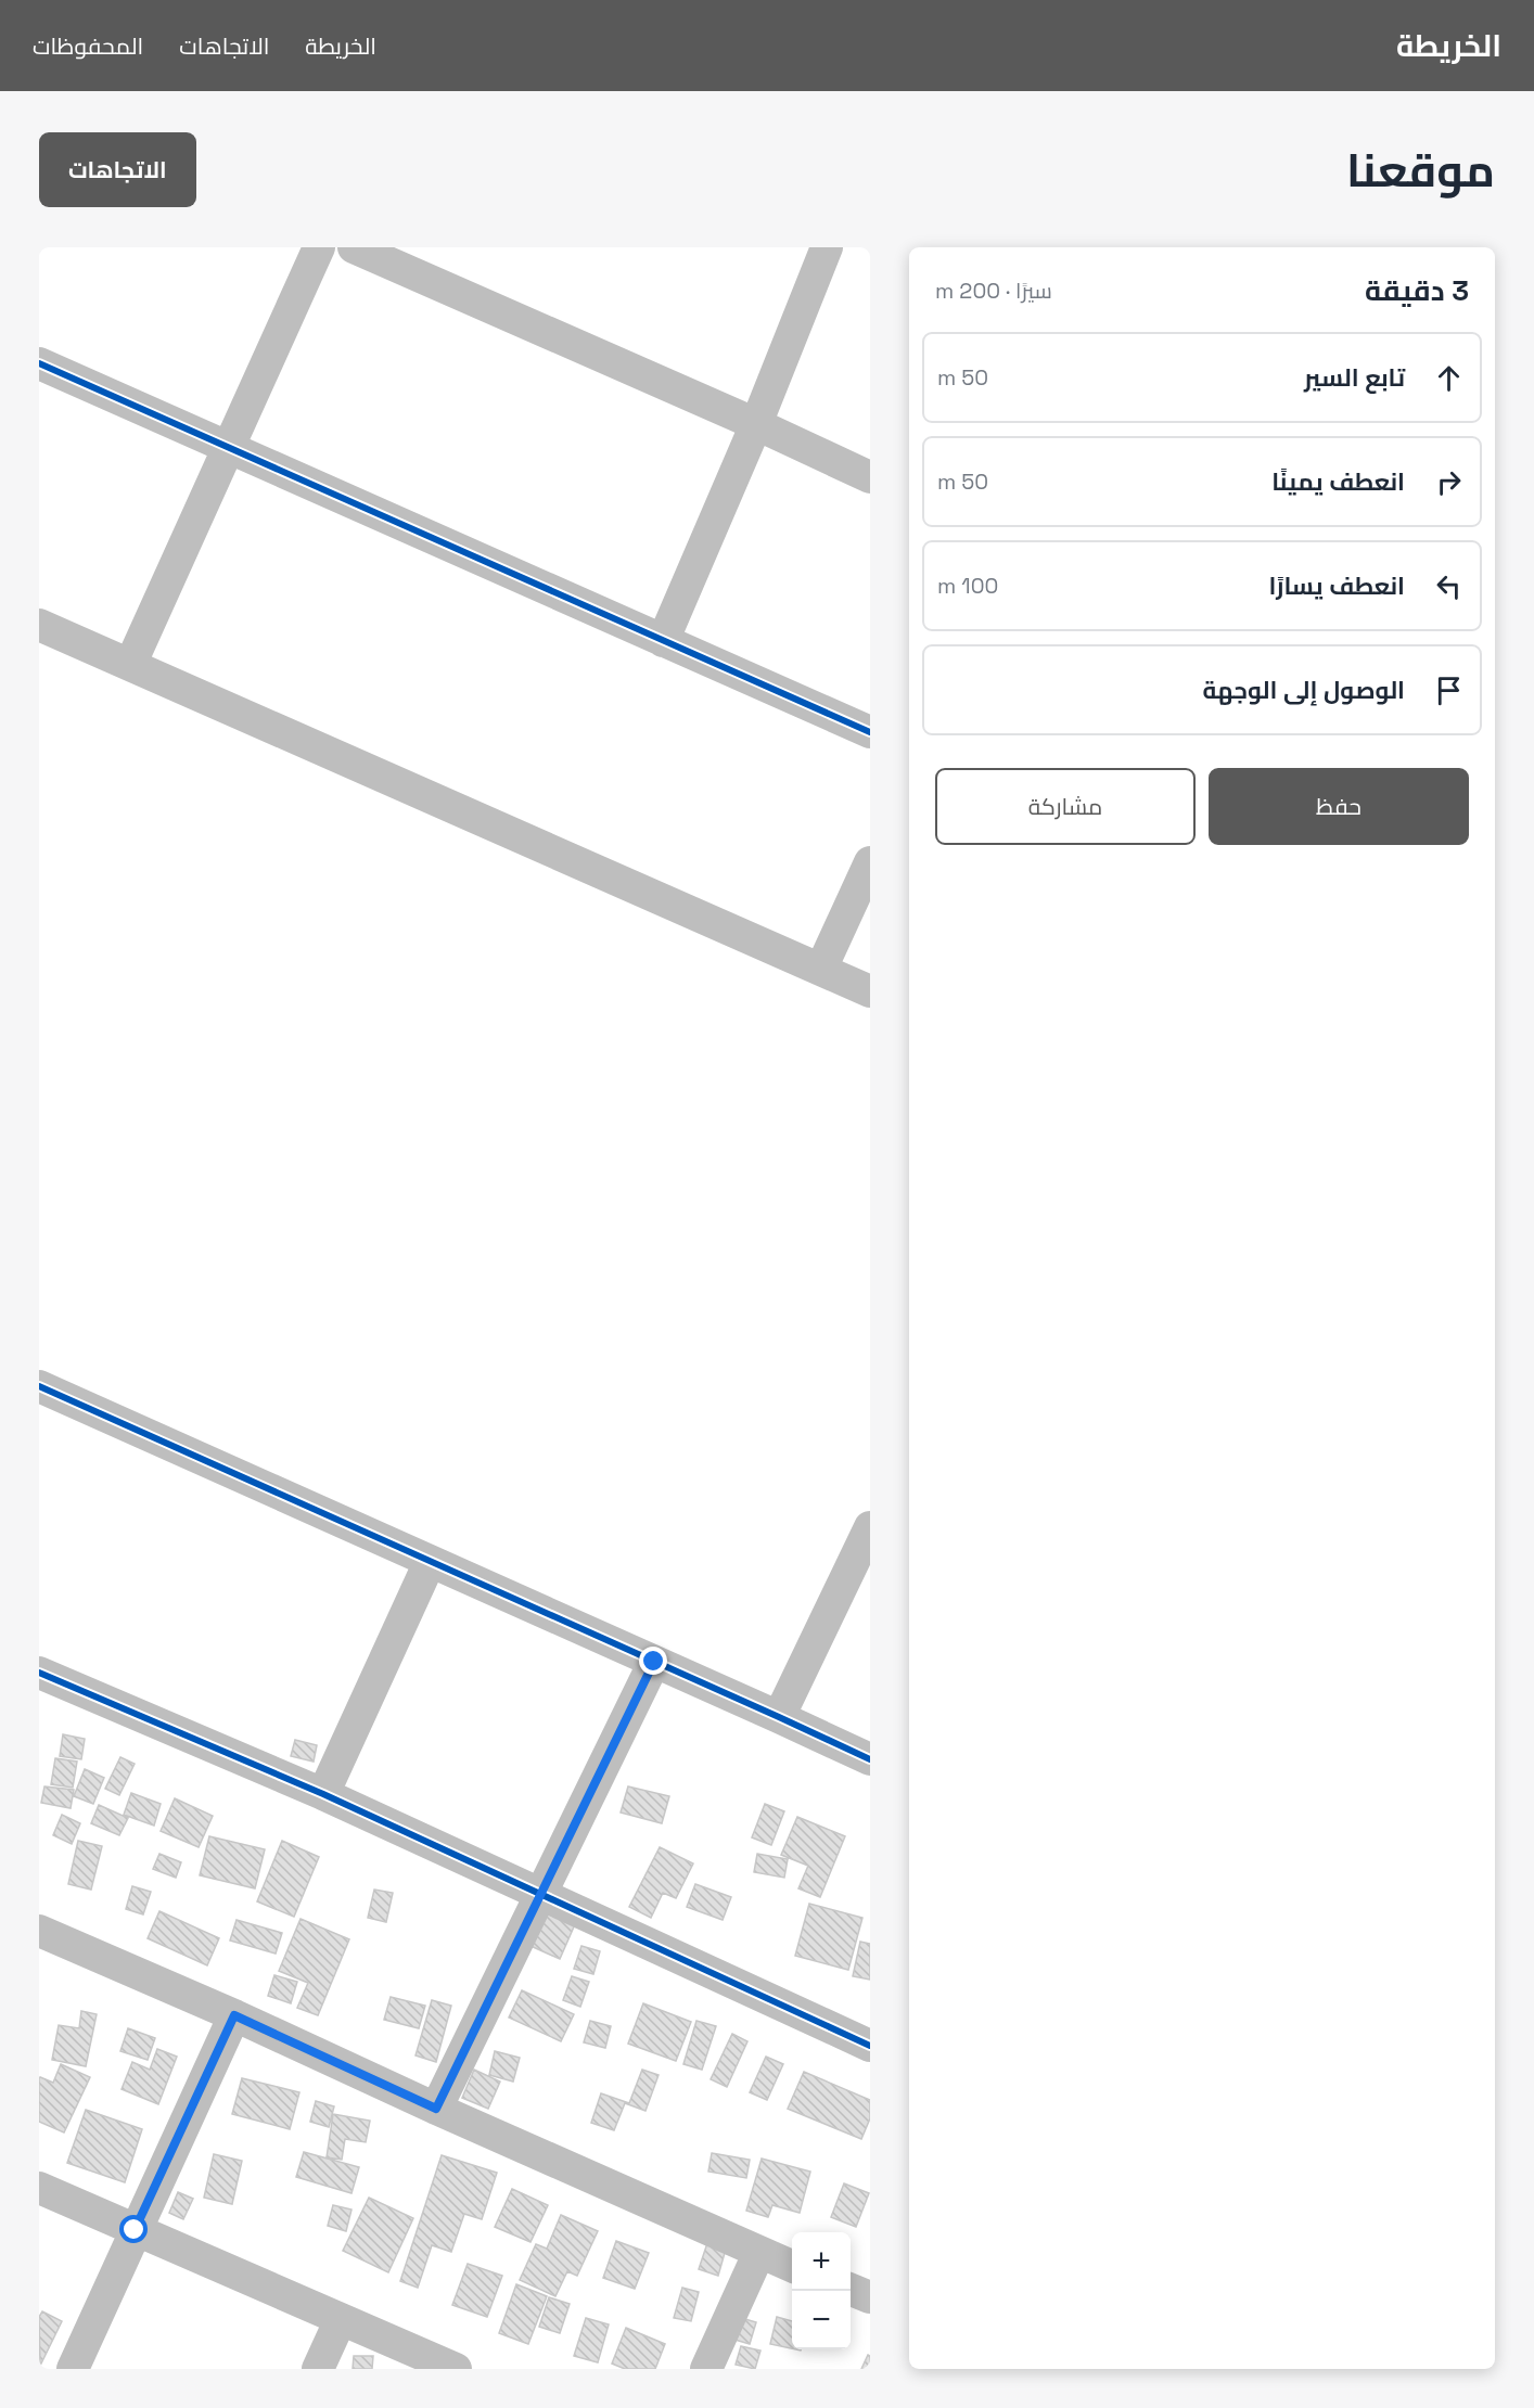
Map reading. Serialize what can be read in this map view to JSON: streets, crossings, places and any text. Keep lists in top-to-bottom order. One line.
{"page":{"header":"الخريطة","nav":["الخريطة","الاتجاهات","المحفوظات"],"title":"موقعنا","buttons":["الاتجاهات",["حفظ","مشاركة"]],"heading":["3 دقيقة","سيرًا · 200 m"],"list":[["تابع السير","50 m"],["انعطف يمينًا","50 m"],["انعطف يسارًا","100 m"],"الوصول إلى الوجهة"],"map_buttons":["+","−"]}}
